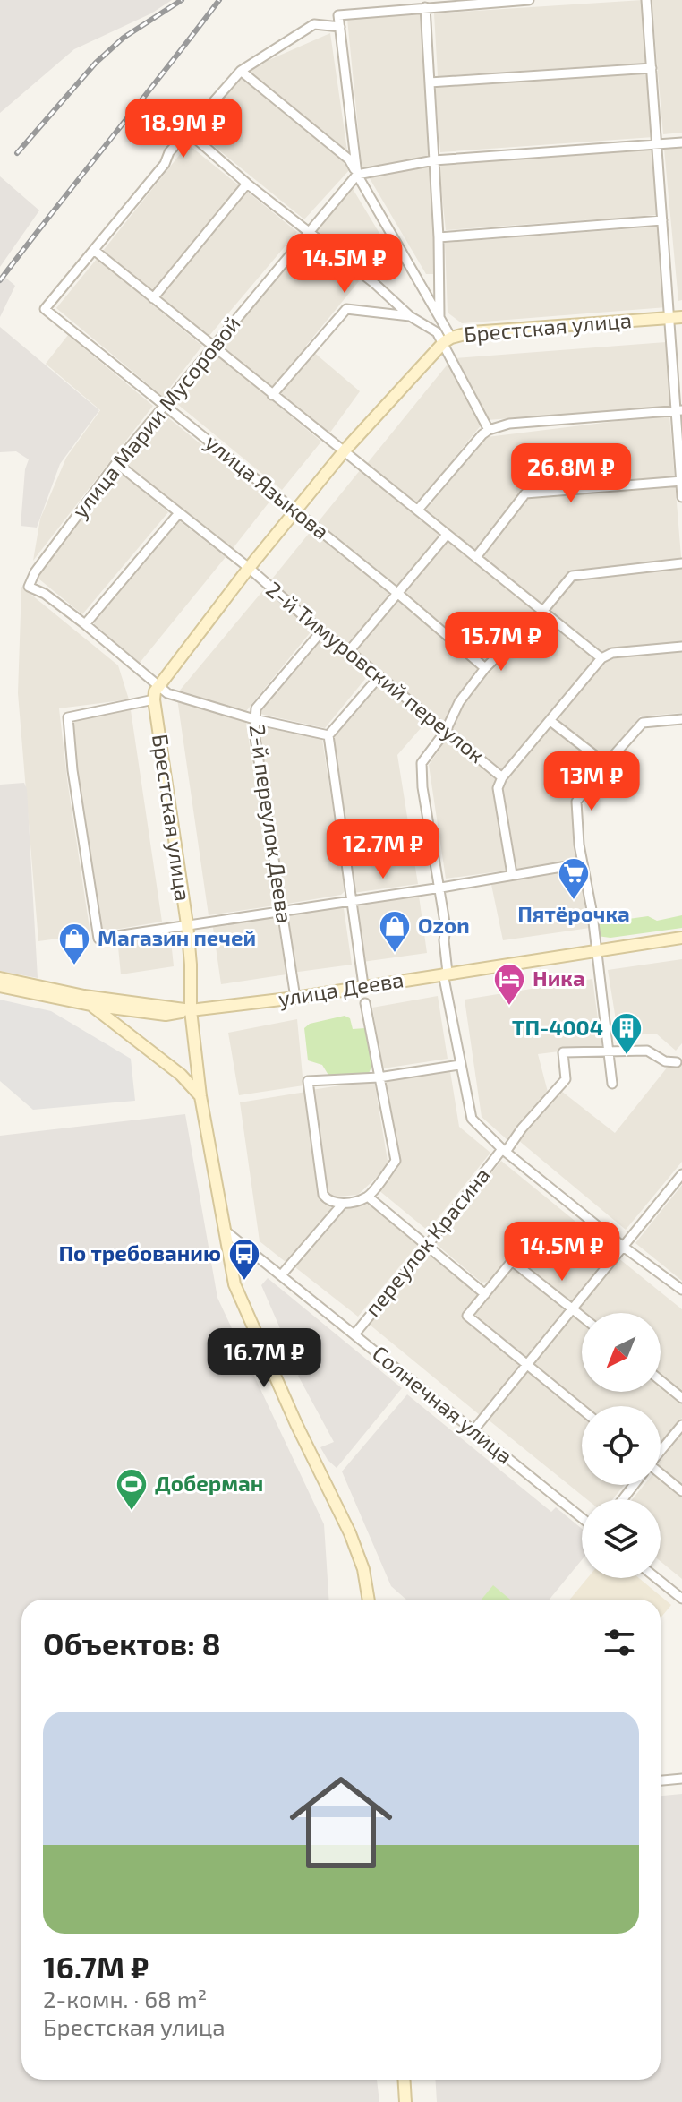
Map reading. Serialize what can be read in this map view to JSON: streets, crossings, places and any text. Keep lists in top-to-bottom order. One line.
{"streets":{"street":["Брестская улица","улица Марии Мусоровой","улица Языкова","2-й Тимуровский переулок","2-й переулок Деева","улица Деева","переулок Красина","Солнечная улица"]},"crossings":[["Брестская улица","улица Языкова"],["Брестская улица","2-й Тимуровский переулок"],["Брестская улица","улица Деева"],["Брестская улица","Солнечная улица"],["улица Марии Мусоровой","улица Языкова"],["улица Марии Мусоровой","2-й Тимуровский переулок"],["2-й Тимуровский переулок","2-й переулок Деева"],["2-й переулок Деева","улица Деева"],["переулок Красина","Солнечная улица"]],"places":{"supermarket":["Пятёрочка"],"shop":["Ozon","Магазин печей"],"hotel":["Ника"],"building":["ТП-4004"],"bus stop":["По требованию"],"sports":["Доберман"]},"north":"bottom left","page":{"price":["18.9M ₽","14.5M ₽","26.8M ₽","15.7M ₽","13M ₽","12.7M ₽","14.5M ₽","16.7M ₽"],"heading":"Объектов: 8","list":[{"name":"16.7M ₽","note":"2-комн. · 68 m² · Брестская улица"}]}}
